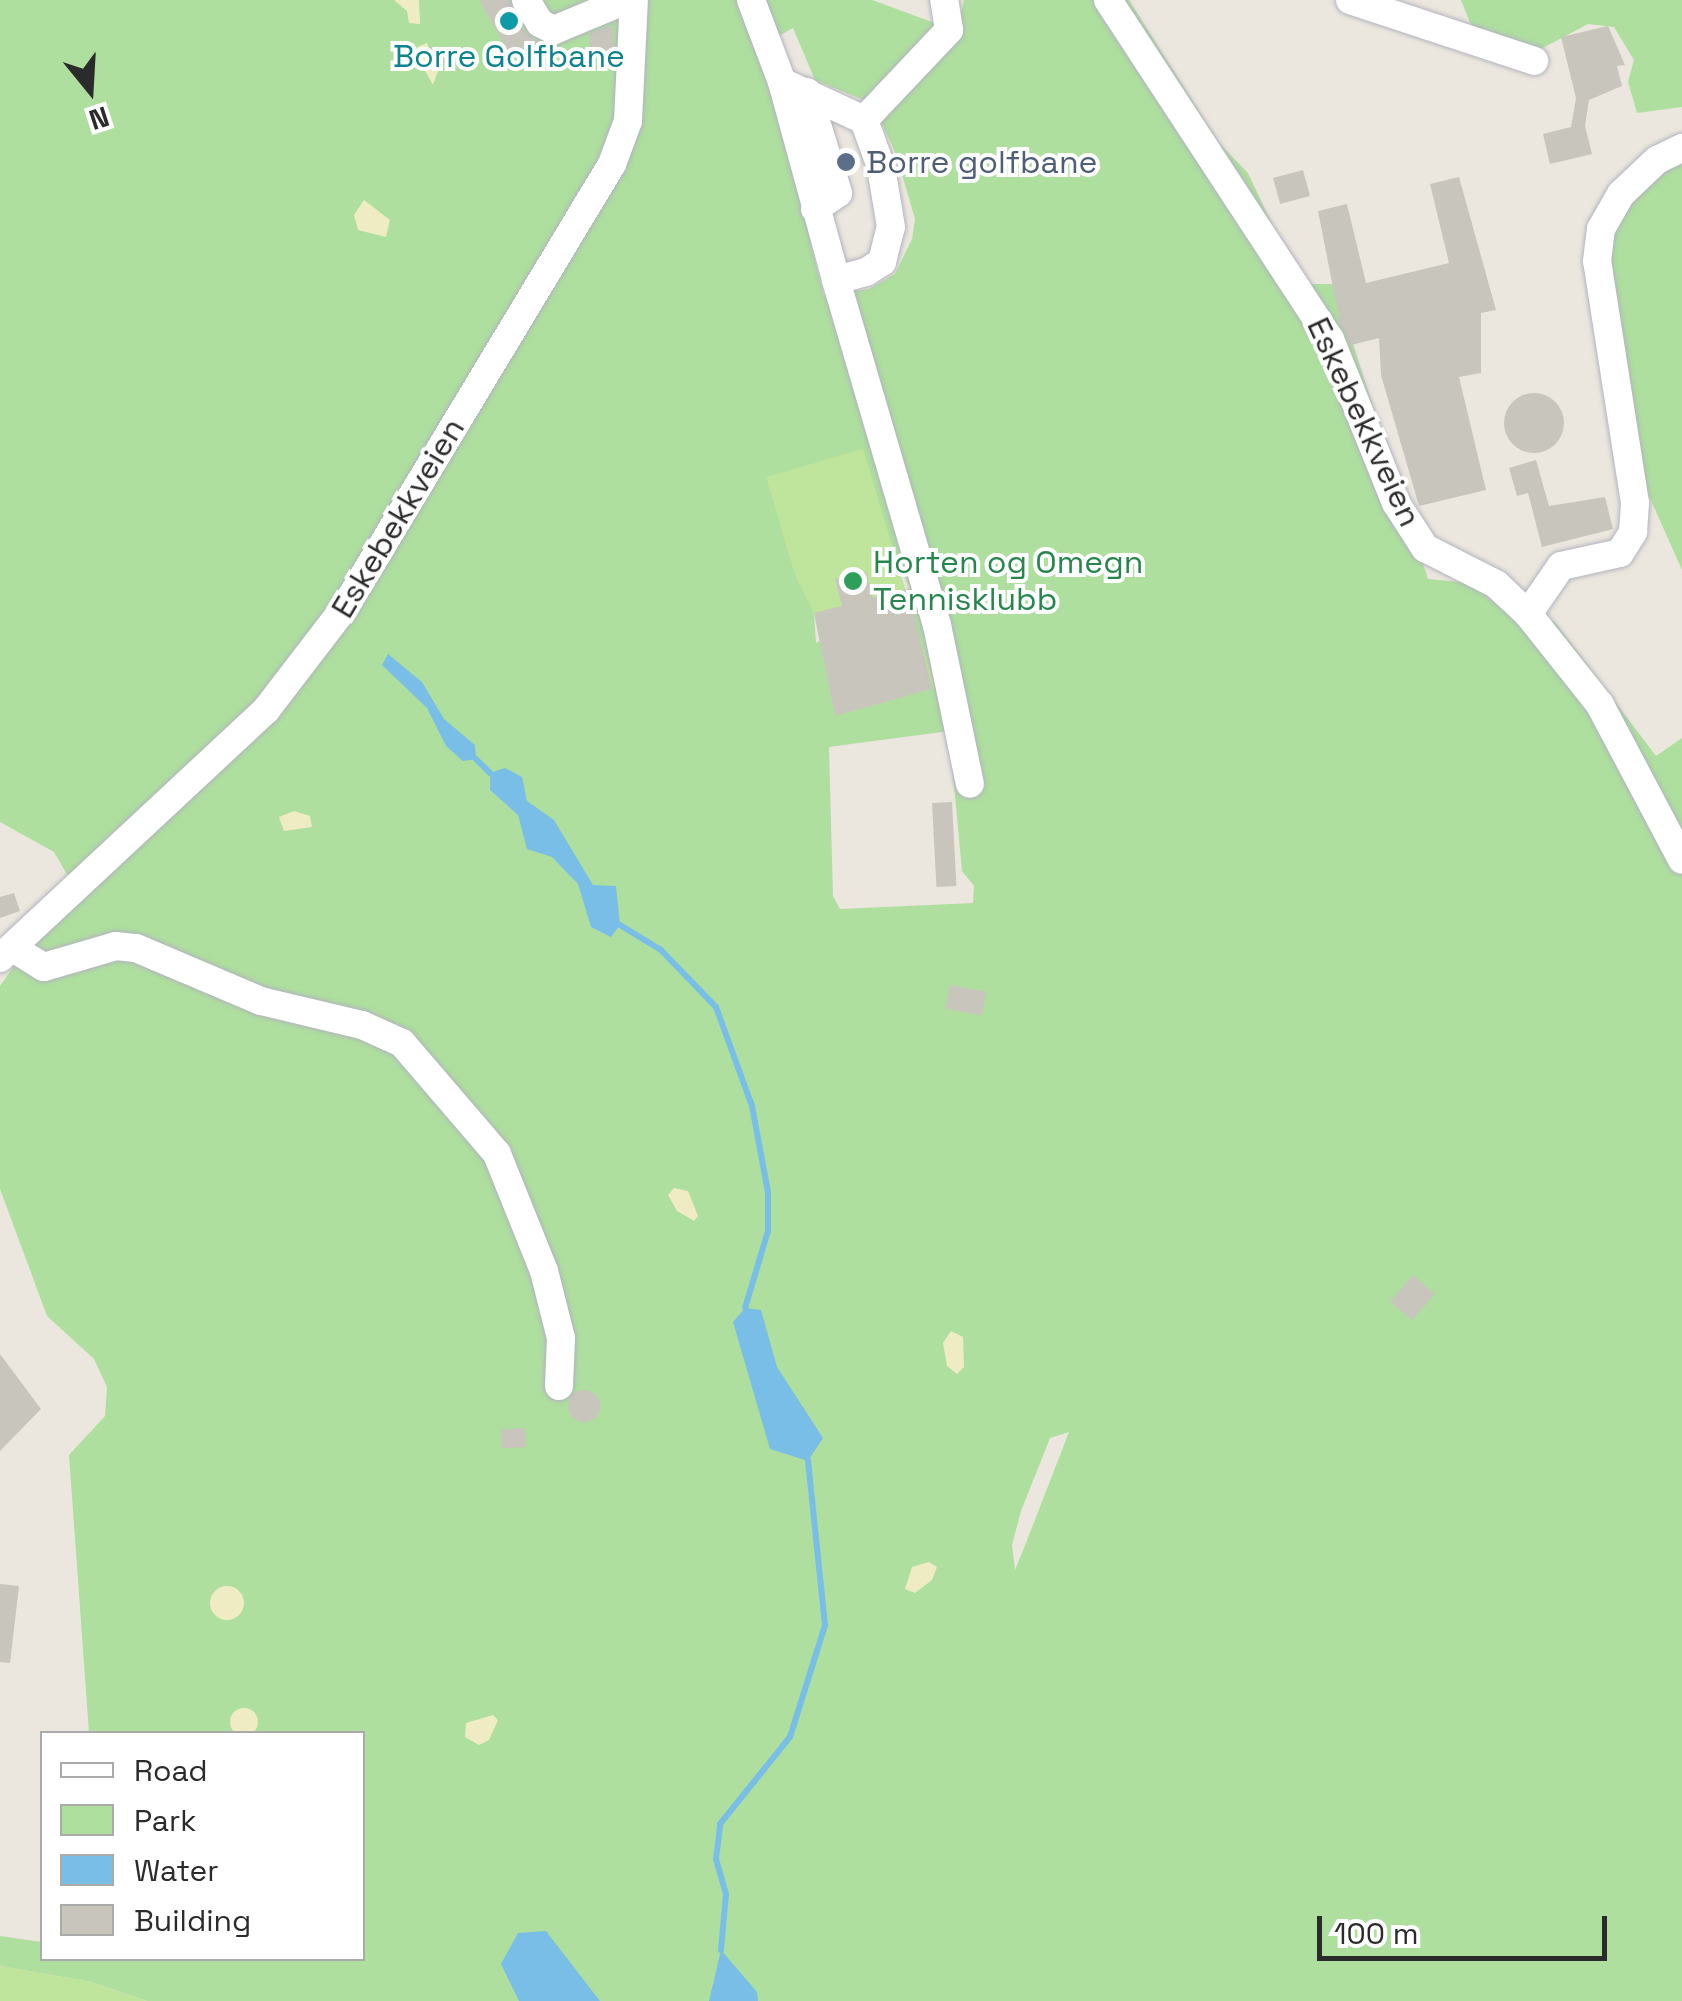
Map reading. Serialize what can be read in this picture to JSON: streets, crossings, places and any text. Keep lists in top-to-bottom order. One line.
{"streets":{"street":["Eskebekkveien"]},"places":["Borre Golfbane","Borre golfbane","Horten og Omegn Tennisklubb"],"legend":["Road","Park","Water","Building"],"scale_bar":"100 m","north":"bottom"}
